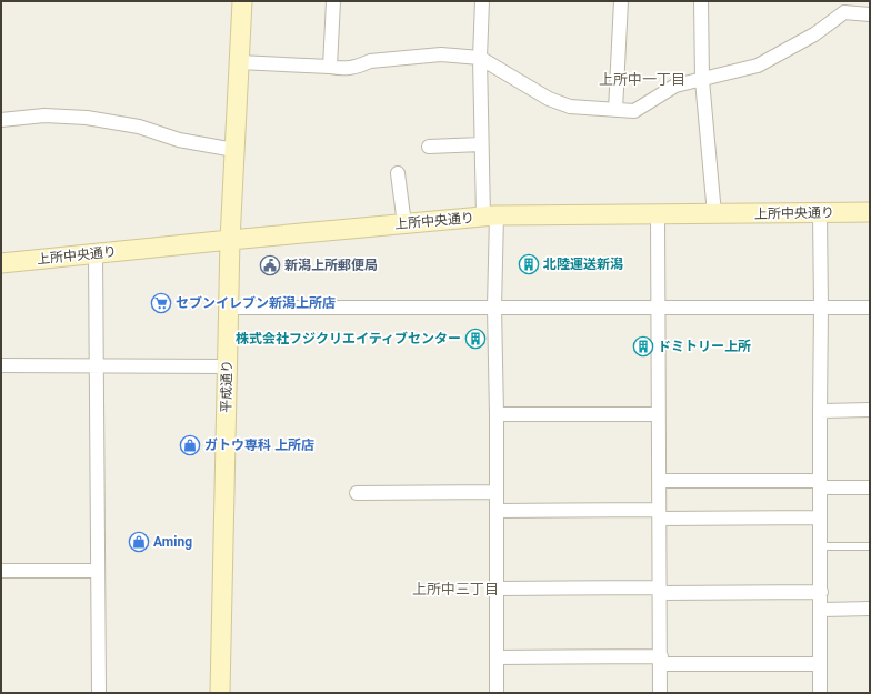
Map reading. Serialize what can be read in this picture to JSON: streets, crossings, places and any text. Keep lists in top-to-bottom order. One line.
{"streets":{"street":["上所中央通り","平成通り"]},"crossings":[["上所中央通り","平成通り"]],"districts":["上所中一丁目","上所中三丁目"],"places":{"building":["北陸運送新潟","株式会社フジクリエイティブセンター","ドミトリー上所"],"public building":["新潟上所郵便局"],"supermarket":["セブンイレブン新潟上所店"],"shop":["ガトウ専科 上所店","Aming"]}}
